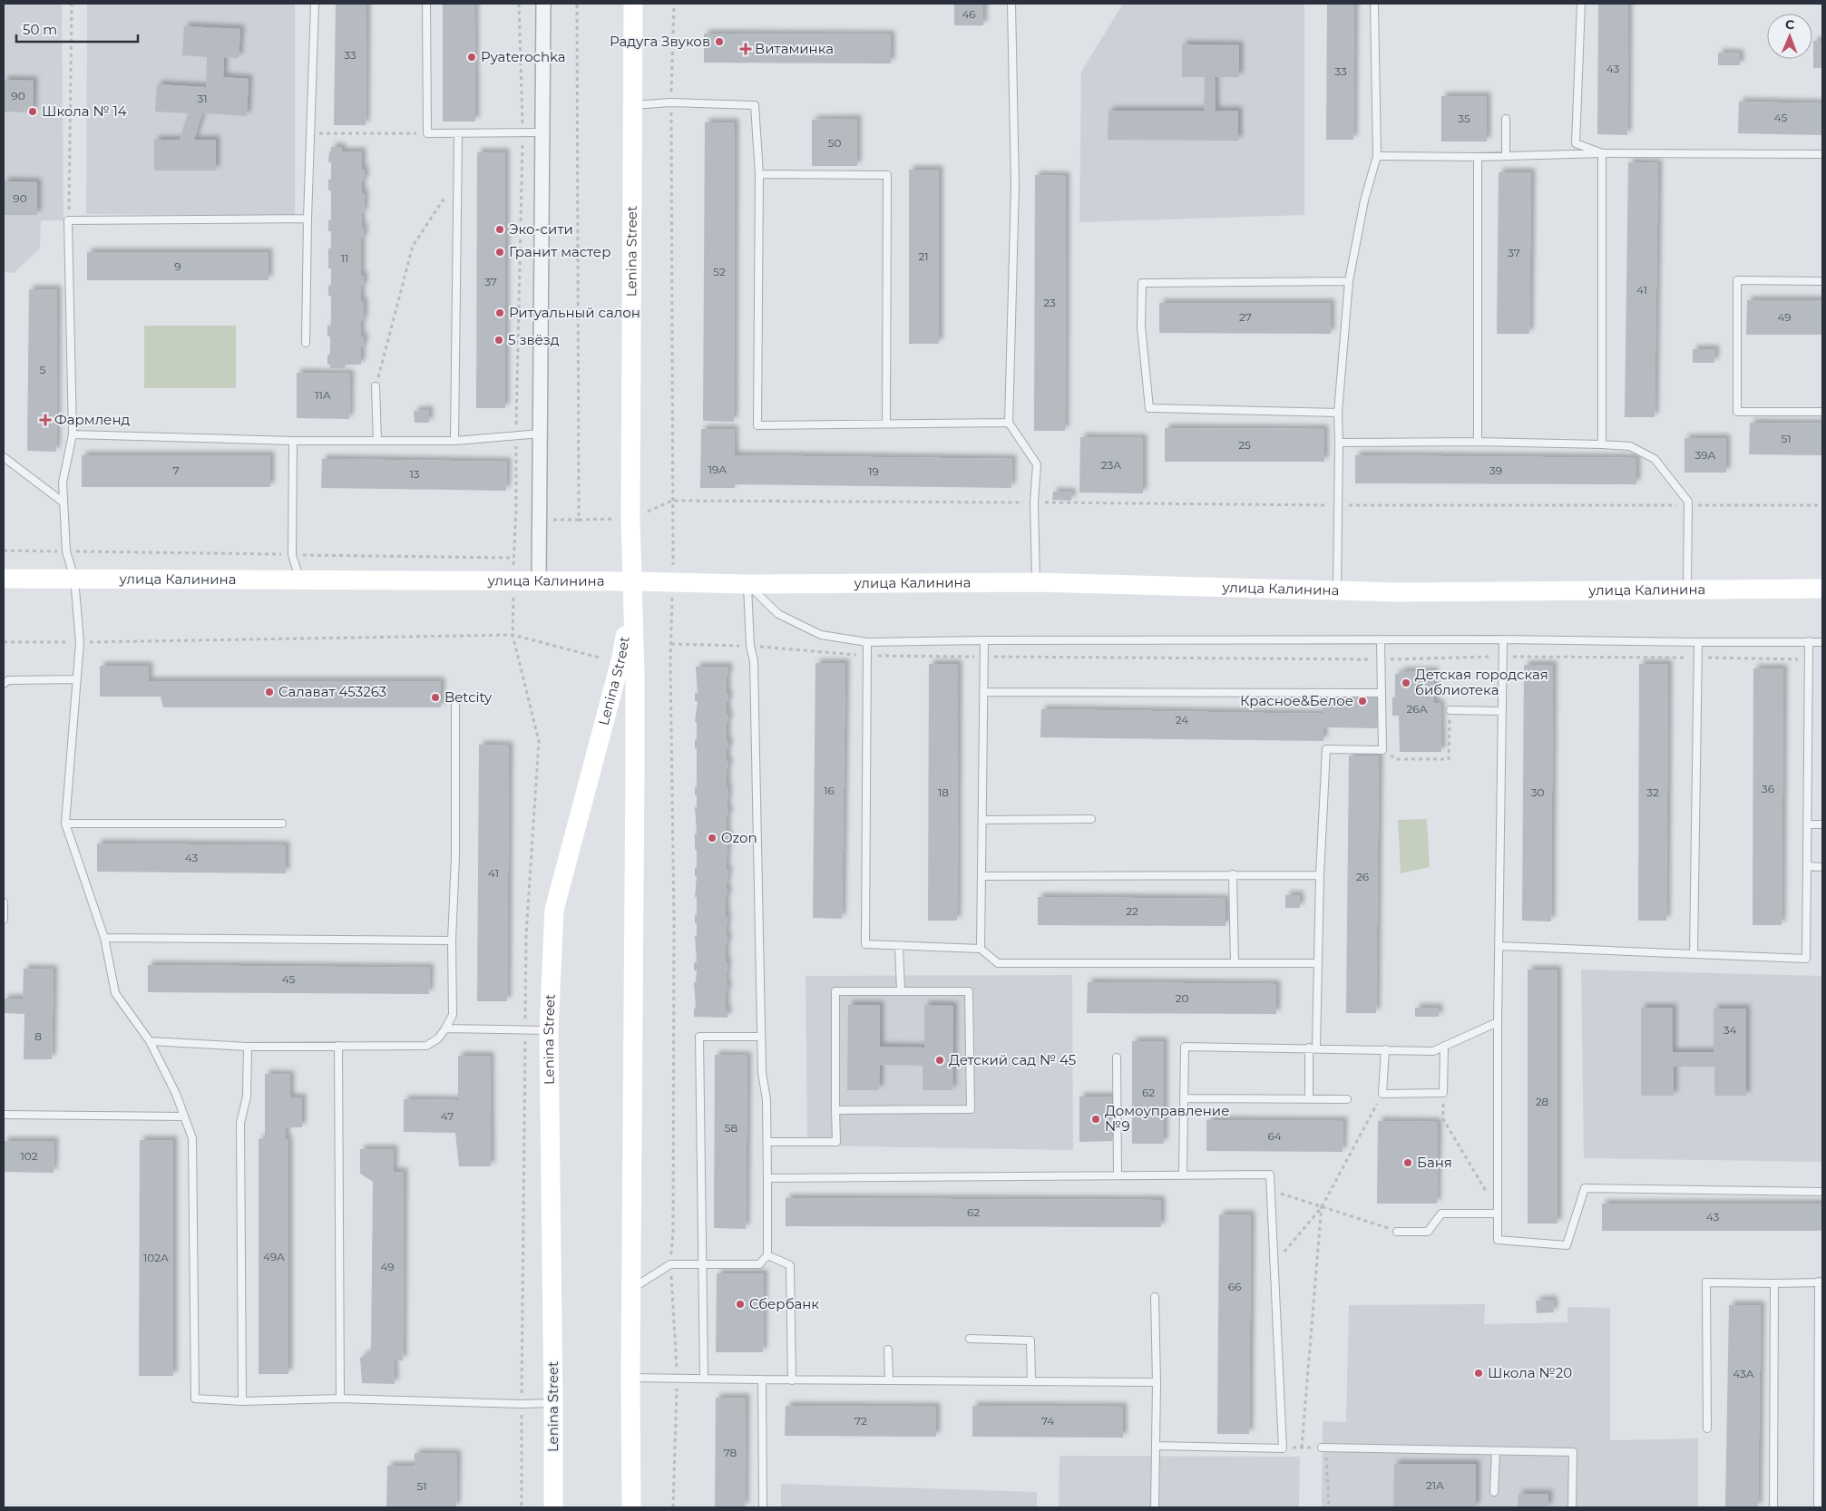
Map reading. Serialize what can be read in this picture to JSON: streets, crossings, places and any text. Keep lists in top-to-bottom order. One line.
{"streets":{"street":["Lenina Street","улица Калинина"]},"crossings":[["Lenina Street","улица Калинина"]],"places":{"other":["Радуга Звуков","Pyaterochka","Школа № 14","Эко-сити","Гранит мастер","Ритуальный салон","5 звёзд","Детская городская библиотека","Салават 453263","Betcity","Красное&Белое","Ozon","Детский сад № 45","Домоуправление №9","Баня","Сбербанк","Школа №20"],"health":["Витаминка","Фармленд"]},"house_numbers":["46","33","43","33","90","31","45","35","50","90","37","21","11","9","52","37","41","23","27","49","5","11А","51","25","39А","23А","19А","7","39","19","13","26А","24","36","16","18","30","32","43","41","26","22","45","20","34","8","62","28","47","58","64","102","62","43","49А","102А","49","66","43А","72","74","78","21А","51"],"scale_bar":"50 m","north":"top"}
